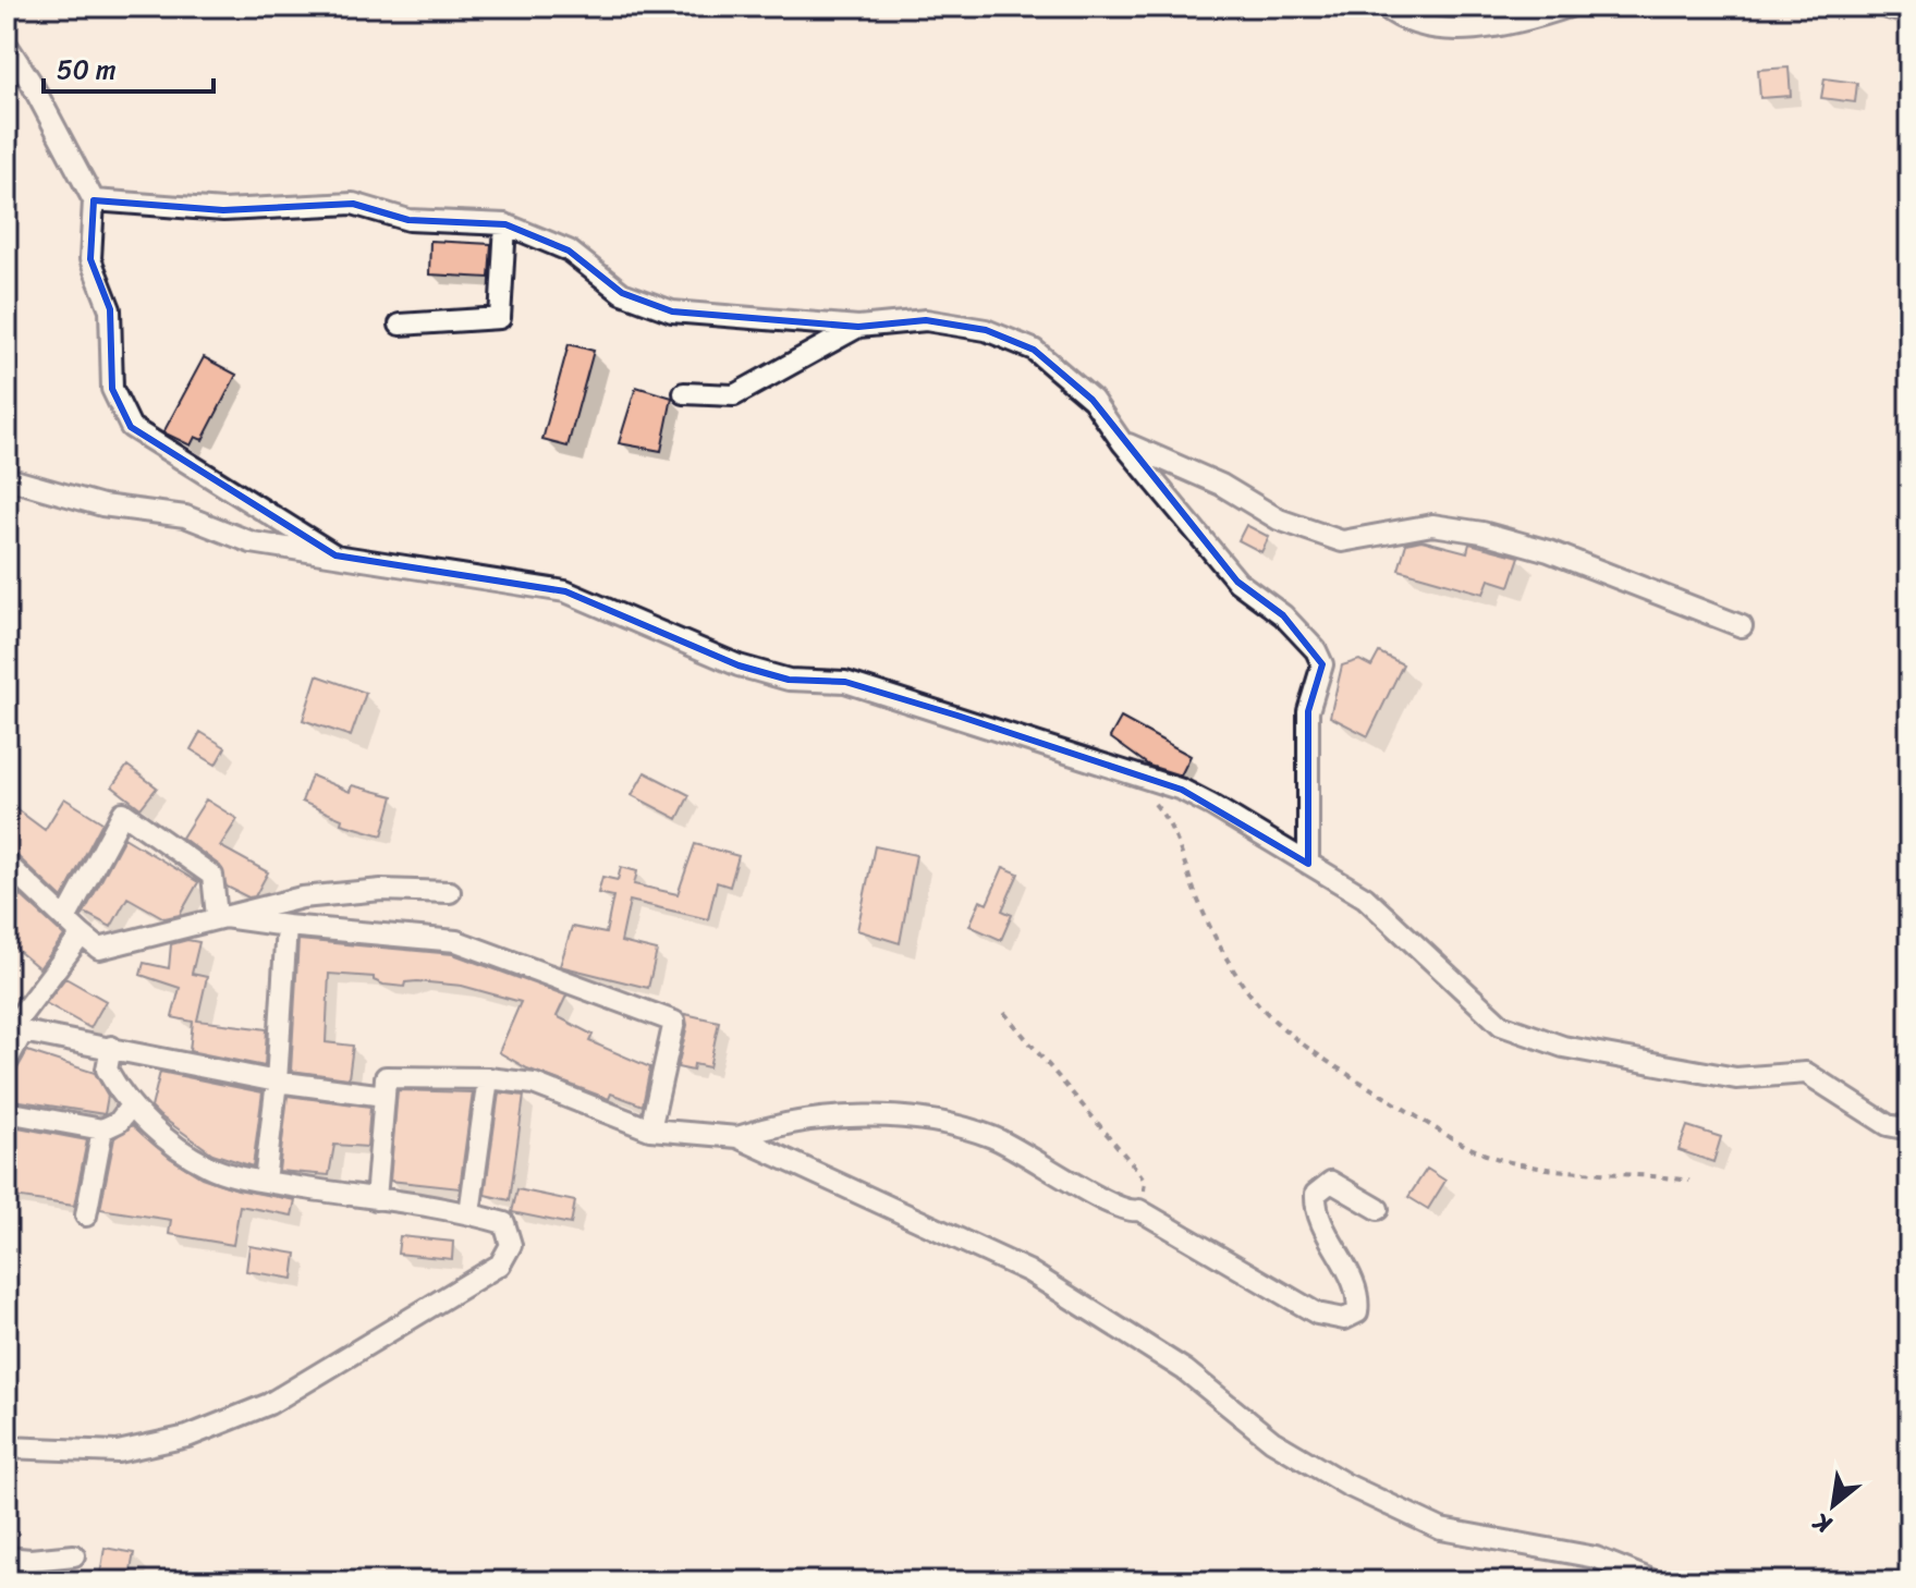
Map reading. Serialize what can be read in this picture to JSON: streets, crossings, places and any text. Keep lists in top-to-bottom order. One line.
{"scale_bar":"50 m","north":"bottom left"}
